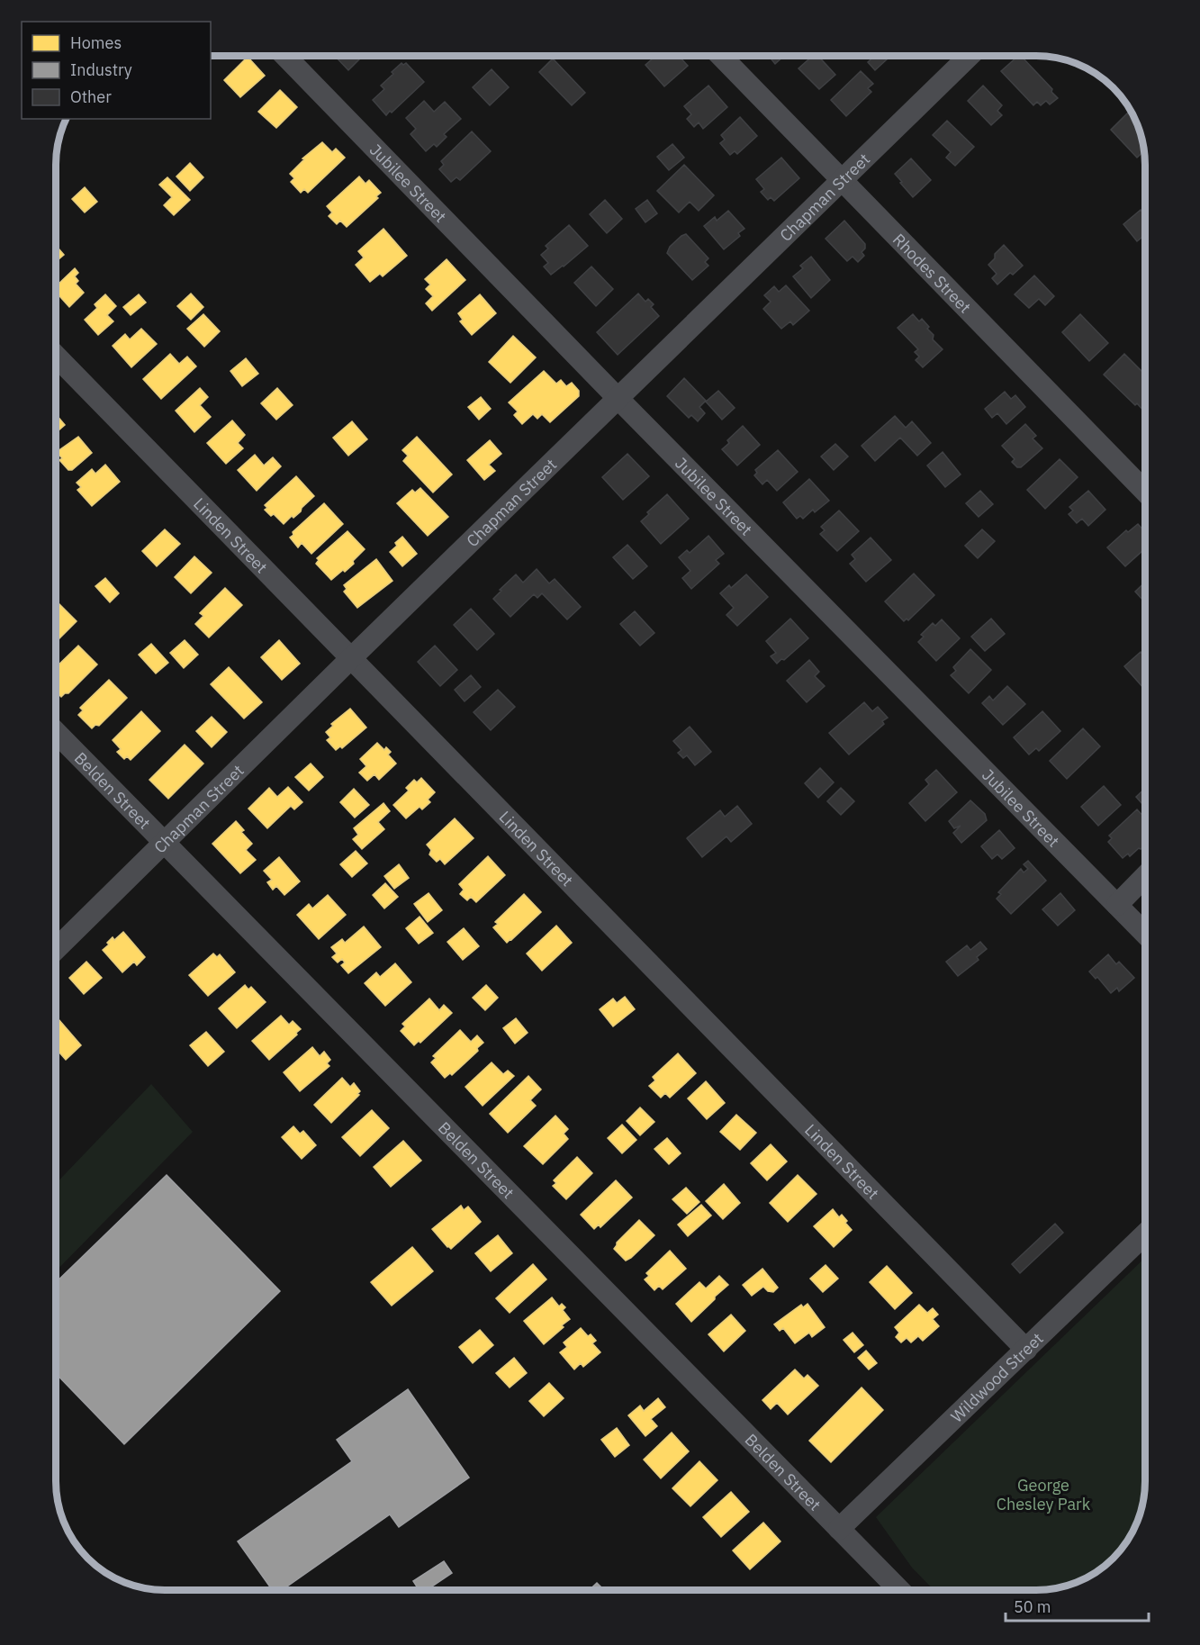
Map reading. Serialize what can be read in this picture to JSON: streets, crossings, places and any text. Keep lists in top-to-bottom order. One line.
{"streets":{"street":["Jubilee Street","Chapman Street","Rhodes Street","Linden Street","Belden Street","Wildwood Street"]},"crossings":[["Jubilee Street","Chapman Street"],["Chapman Street","Rhodes Street"],["Chapman Street","Linden Street"],["Chapman Street","Belden Street"],["Linden Street","Wildwood Street"],["Belden Street","Wildwood Street"]],"parks":["George Chesley Park"],"legend":["Homes","Industry","Other"],"scale_bar":"50 m"}
